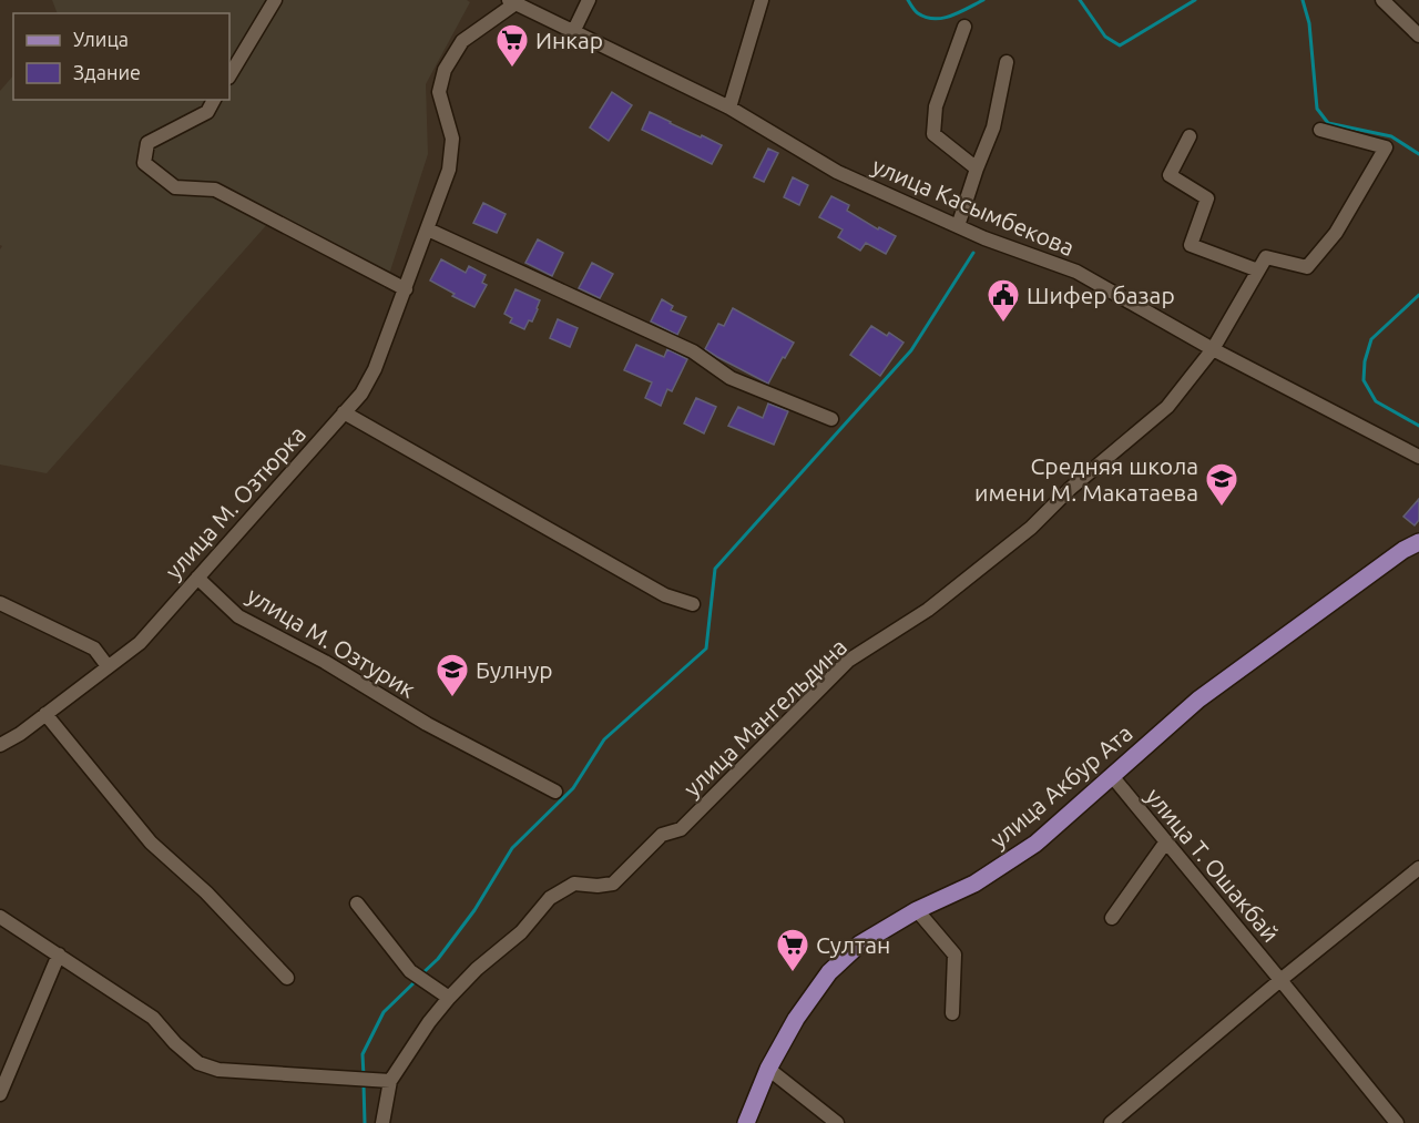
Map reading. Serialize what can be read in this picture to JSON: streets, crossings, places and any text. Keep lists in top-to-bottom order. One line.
{"streets":{"main road":["улица Акбур Ата"],"street":["улица Касымбекова","улица М. Озтюрка","улица М. Озтурик","улица Мангельдина","улица Т. Ошакбай"]},"crossings":[["улица Касымбекова","улица М. Озтюрка"],["улица Касымбекова","улица Мангельдина"],["улица М. Озтюрка","улица М. Озтурик"],["улица Акбур Ата","улица Т. Ошакбай"]],"places":{"supermarket":["Инкар","Султан"],"public building":["Шифер базар"],"school or university":["Средняя школа имени М. Макатаева","Булнур"]},"legend":["Улица","Здание"]}
